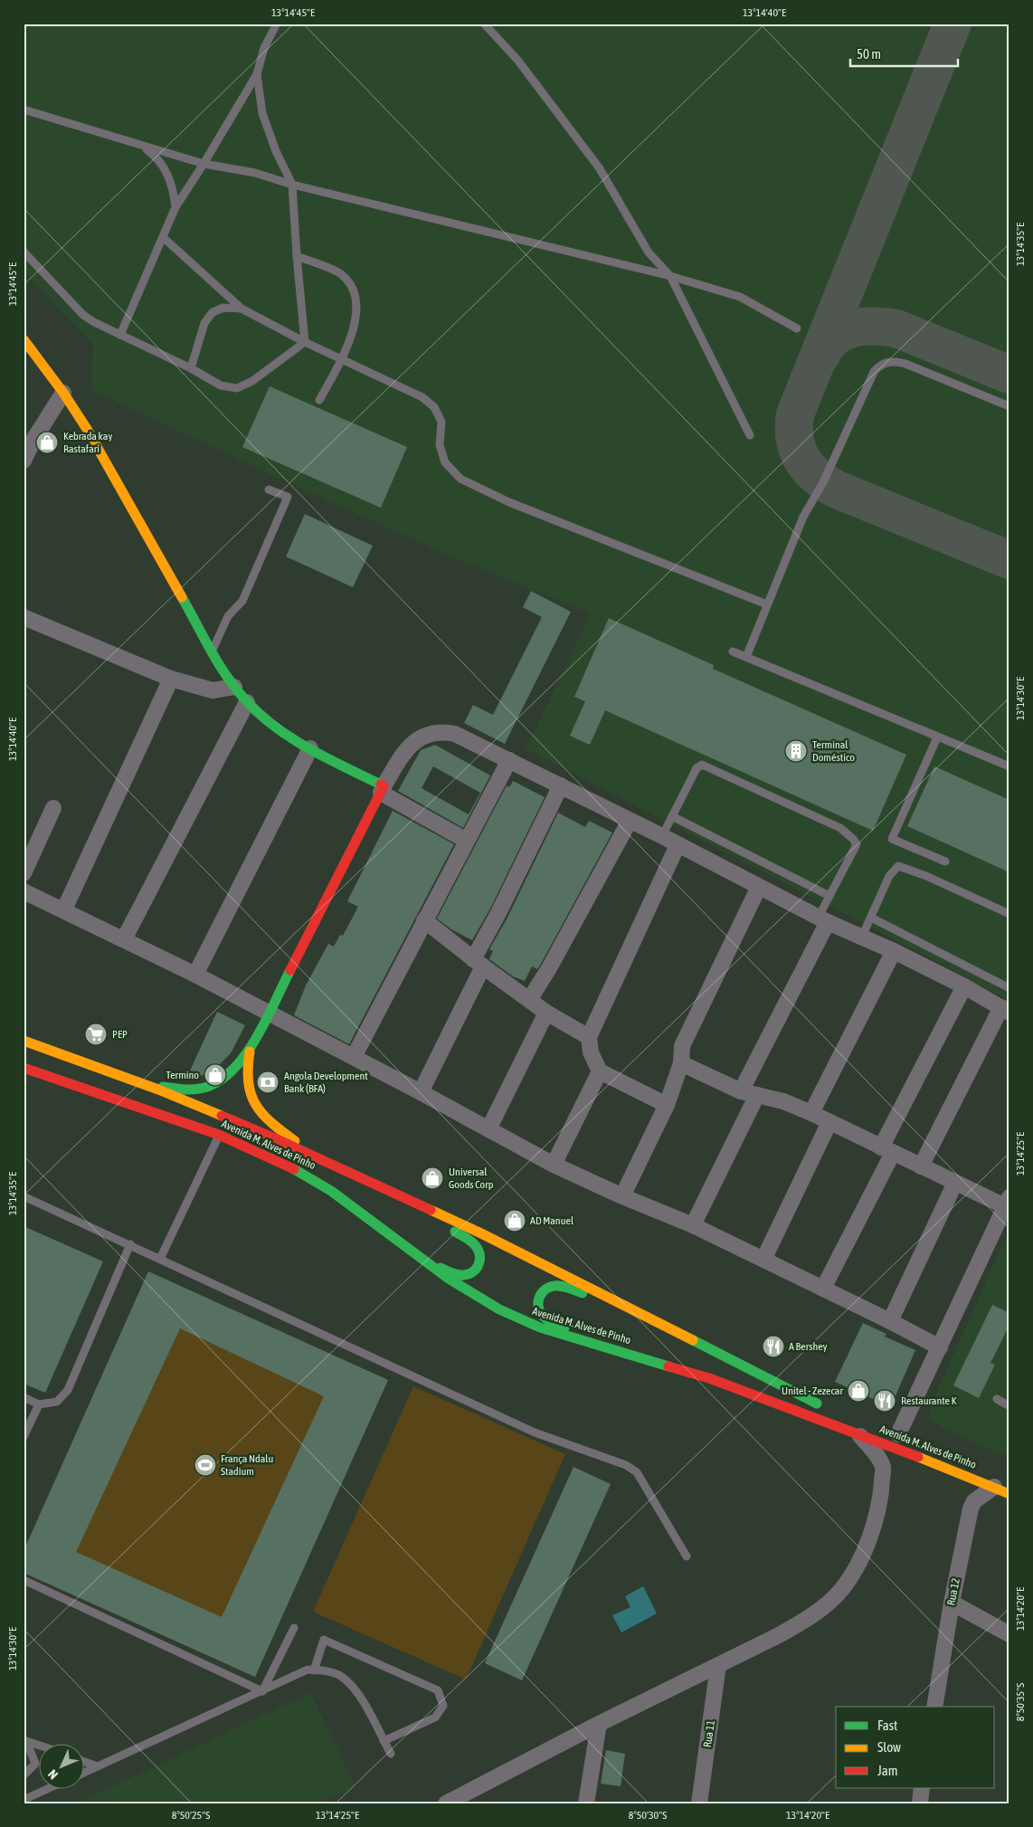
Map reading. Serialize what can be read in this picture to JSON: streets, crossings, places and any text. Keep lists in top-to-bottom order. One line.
{"streets":{"main road":["Avenida M. Alves de Pinho"],"street":["Rua 12","Rua 11"]},"crossings":[["Avenida M. Alves de Pinho","Rua 12"]],"places":{"shop":["Kebrada kay Rastafari","Termino","Universal Goods Corp","AD Manuel","Unitel - Zezecar"],"building":["Terminal Doméstico"],"supermarket":["PEP"],"bank":["Angola Development Bank (BFA)"],"restaurant":["A Bershey","Restaurante K"],"sports":["França Ndalu Stadium"]},"legend":["Fast","Slow","Jam"],"scale_bar":"50 m","north":"bottom left","coordinates":["13°14'45\"E","13°14'40\"E","13°14'35\"E","13°14'30\"E","13°14'25\"E","13°14'20\"E","8°50'35\"S","8°50'25\"S","8°50'30\"S"]}
